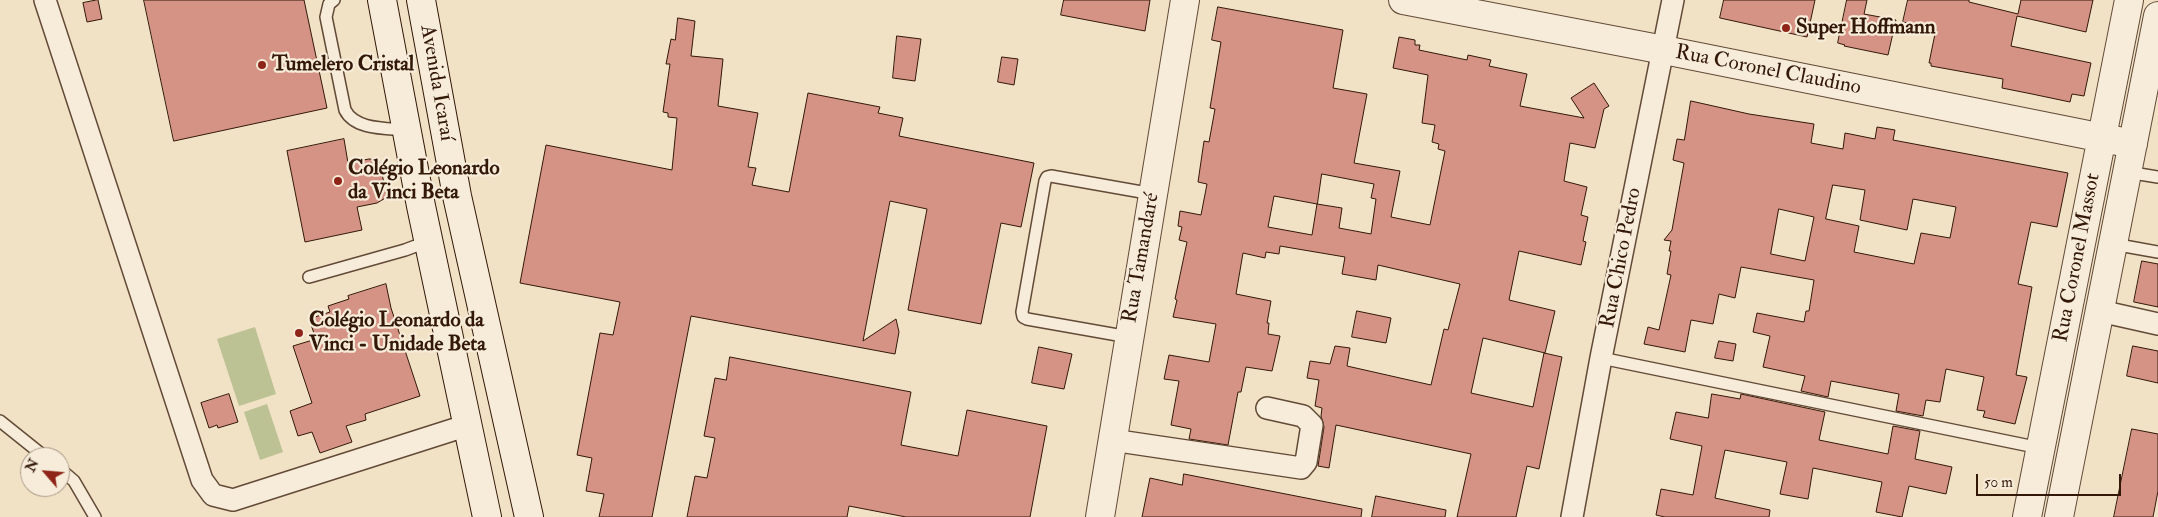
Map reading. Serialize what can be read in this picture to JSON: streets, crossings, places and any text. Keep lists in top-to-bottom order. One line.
{"streets":{"street":["Rua Coronel Claudino","Avenida Icaraí","Rua Tamandaré","Rua Chico Pedro","Rua Coronel Massot"]},"crossings":[["Rua Coronel Claudino","Rua Chico Pedro"],["Rua Coronel Claudino","Rua Coronel Massot"]],"places":["Super Hoffmann","Tumelero Cristal","Colégio Leonardo da Vinci Beta","Colégio Leonardo da Vinci - Unidade Beta"],"scale_bar":"50 m","north":"top left"}
